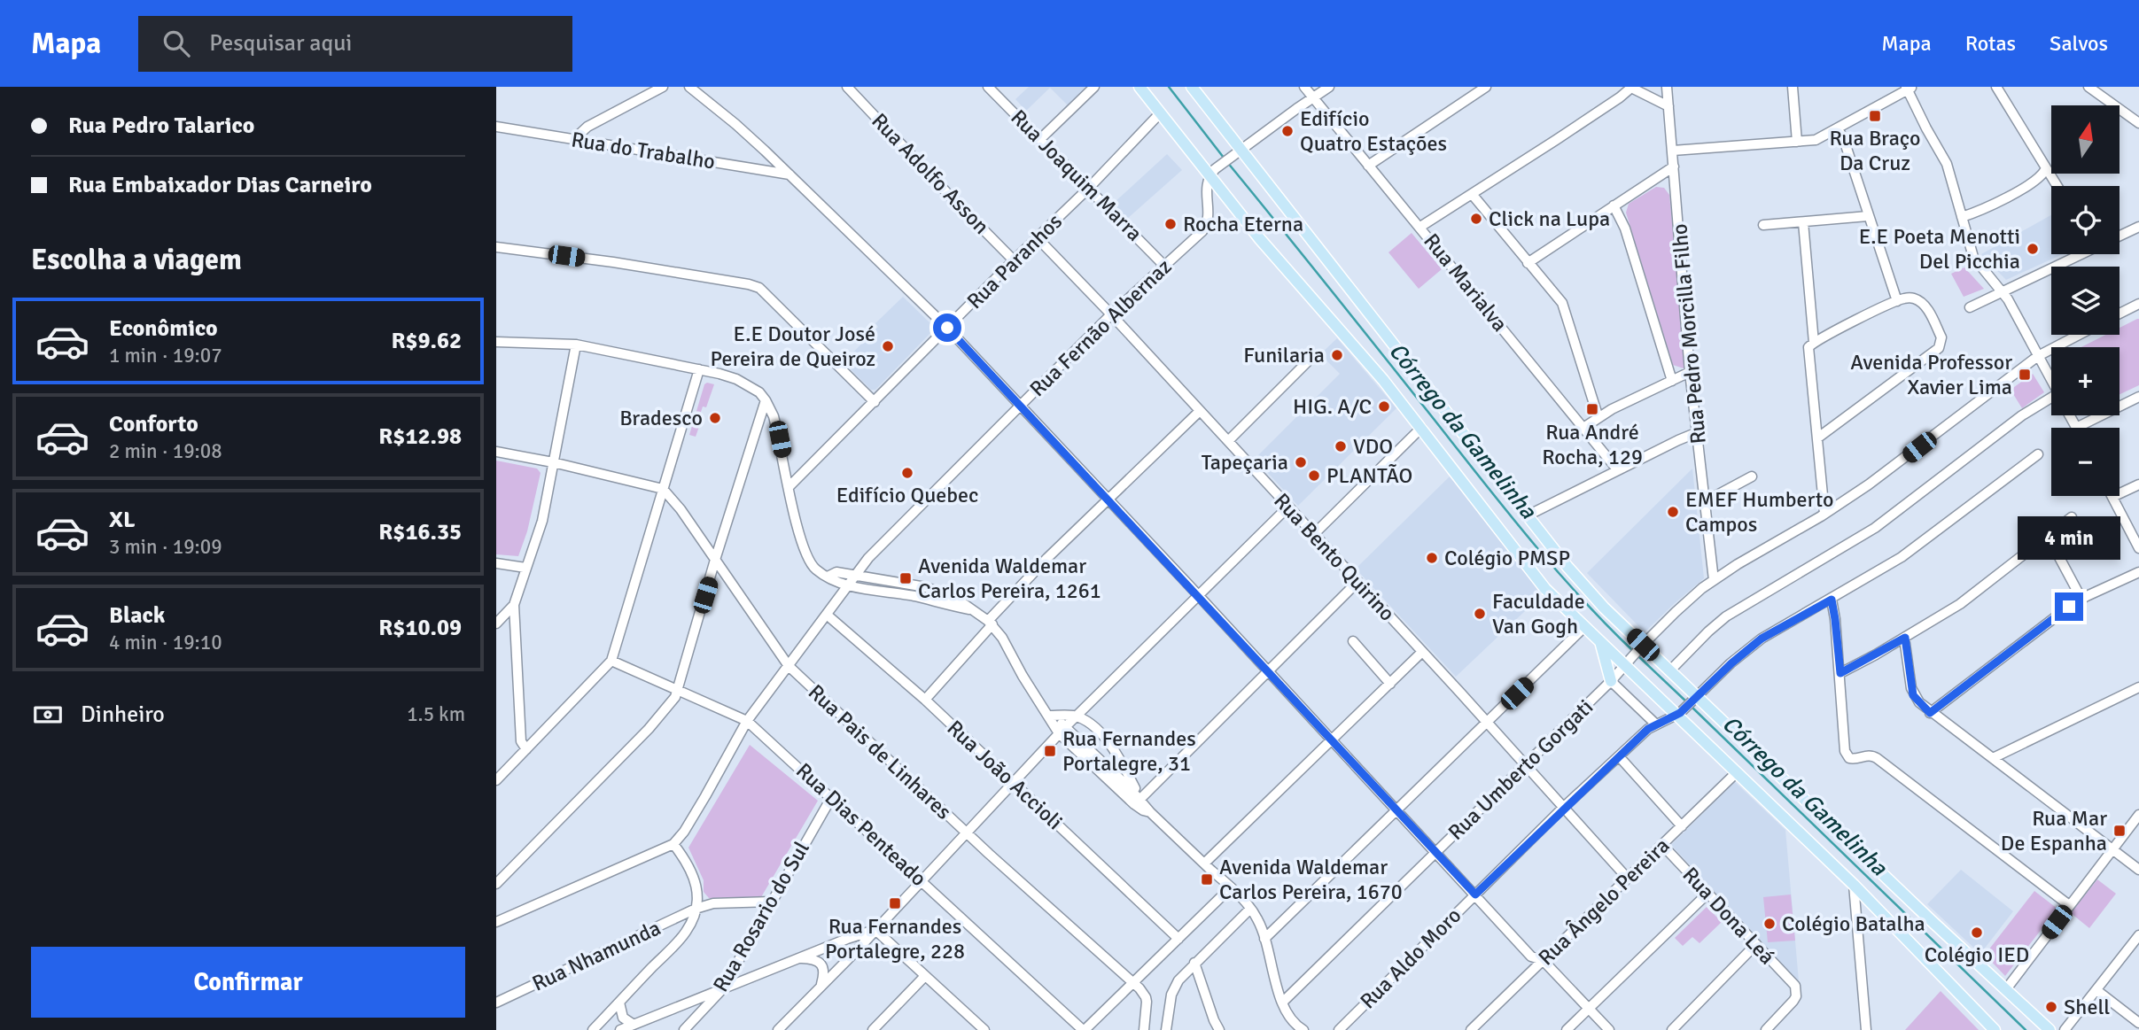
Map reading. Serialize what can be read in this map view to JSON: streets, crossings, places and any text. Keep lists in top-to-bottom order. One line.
{"streets":{"street":["Rua do Trabalho","Rua Adolfo Asson","Rua Joaquim Marra","Rua Paranhos","Rua Marialva","Rua Fernão Albernaz","Rua Pedro Morcilla Filho","Rua Bento Quirino","Rua Pais de Linhares","Rua Umberto Gorgati","Rua João Accioli","Rua Dias Penteado","Rua Ângelo Pereira","Rua Dona Leá","Rua Rosario do Sul","Rua Nhamunda","Rua Aldo Moro"]},"crossings":[["Rua Adolfo Asson","Rua Paranhos"],["Rua Joaquim Marra","Rua Paranhos"],["Rua Joaquim Marra","Rua Fernão Albernaz"],["Rua Paranhos","Rua Bento Quirino"],["Rua Fernão Albernaz","Rua Bento Quirino"],["Rua Fernão Albernaz","Rua Pais de Linhares"],["Rua Fernão Albernaz","Rua João Accioli"],["Rua Fernão Albernaz","Rua Dias Penteado"],["Rua Pedro Morcilla Filho","Rua Umberto Gorgati"],["Rua Bento Quirino","Rua Umberto Gorgati"],["Rua Bento Quirino","Rua Ângelo Pereira"],["Rua Bento Quirino","Rua Aldo Moro"],["Rua Dias Penteado","Rua Rosario do Sul"],["Rua Ângelo Pereira","Rua Dona Leá"],["Rua Rosario do Sul","Rua Nhamunda"]],"water":["Córrego da Gamelinha"],"places":{"transit":["Rua Braço Da Cruz","Avenida Professor Xavier Lima","Rua André Rocha, 129","Avenida Waldemar Carlos Pereira, 1261","Rua Fernandes Portalegre, 31","Rua Mar De Espanha","Avenida Waldemar Carlos Pereira, 1670","Rua Fernandes Portalegre, 228"],"other":["Edifício Quatro Estações","Click na Lupa","Rocha Eterna","E.E Poeta Menotti Del Picchia","E.E Doutor José Pereira de Queiroz","Funilaria","HIG. A/C","Bradesco","VDO","Tapeçaria","Edifício Quebec","PLANTÃO","EMEF Humberto Campos","Colégio PMSP","Faculdade Van Gogh","Colégio Batalha","Colégio IED","Shell"]},"north":"top","page":{"header":"Mapa","search":"Pesquisar aqui","nav":["Mapa","Rotas","Salvos"],"banner":["Rua Pedro Talarico","Rua Embaixador Dias Carneiro"],"map_buttons":["+","−"],"heading":"Escolha a viagem","list":[{"name":"Econômico","note":"1 min · 19:07","value":"R$9.62"},{"name":"Conforto","note":"2 min · 19:08","value":"R$12.98"},{"name":"XL","note":"3 min · 19:09","value":"R$16.35"},{"name":"Black","note":"4 min · 19:10","value":"R$10.09"}],"bubble":"4 min","pay":["Dinheiro","1.5 km"],"buttons":"Confirmar"}}
